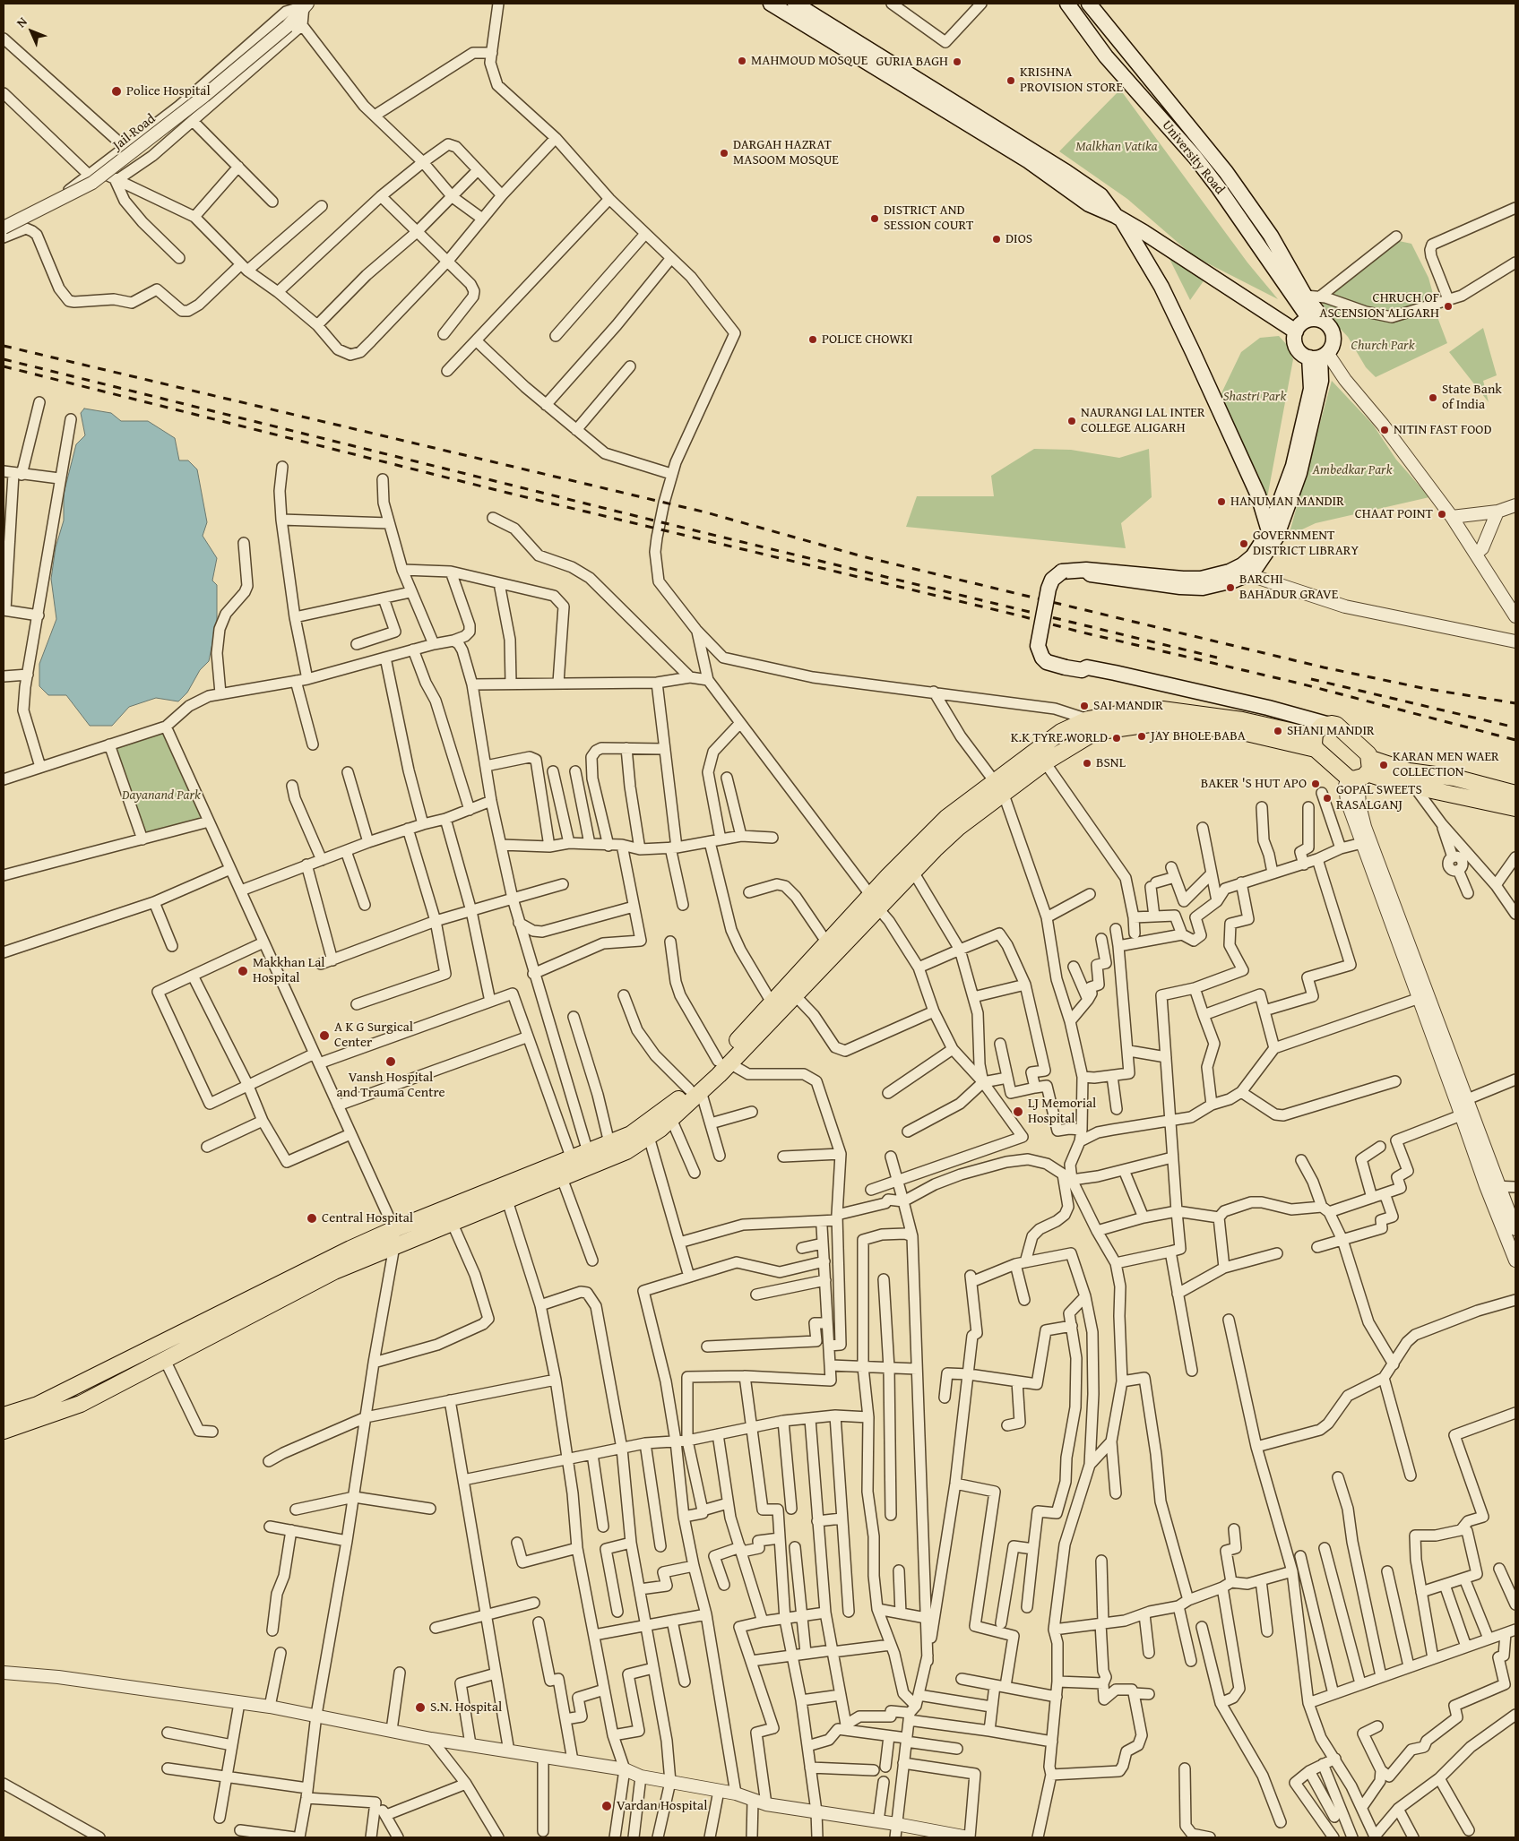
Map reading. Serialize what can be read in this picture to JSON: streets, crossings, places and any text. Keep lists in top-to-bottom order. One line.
{"streets":{"main road":["University Road"],"street":["Jail Road"]},"parks":["Malkhan Vatika","Church Park","Shastri Park","Ambedkar Park","Dayanand Park"],"places":["MAHMOUD MOSQUE","GURIA BAGH","KRISHNA PROVISION STORE","Police Hospital","DARGAH HAZRAT MASOOM MOSQUE","DISTRICT AND SESSION COURT","DIOS","CHRUCH OF ASCENSION ALIGARH","POLICE CHOWKI","State Bank of India","NAURANGI LAL INTER COLLEGE ALIGARH","NITIN FAST FOOD","HANUMAN MANDIR","CHAAT POINT","GOVERNMENT DISTRICT LIBRARY","BARCHI BAHADUR GRAVE","SAI MANDIR","SHANI MANDIR","JAY BHOLE BABA","K.K TYRE WORLD","BSNL","KARAN MEN WAER COLLECTION","BAKER 'S HUT APO","GOPAL SWEETS RASALGANJ","Makkhan Lal Hospital","A K G Surgical Center","Vansh Hospital and Trauma Centre","LJ Memorial Hospital","Central Hospital","S.N. Hospital","Vardan Hospital"],"north":"top left"}
